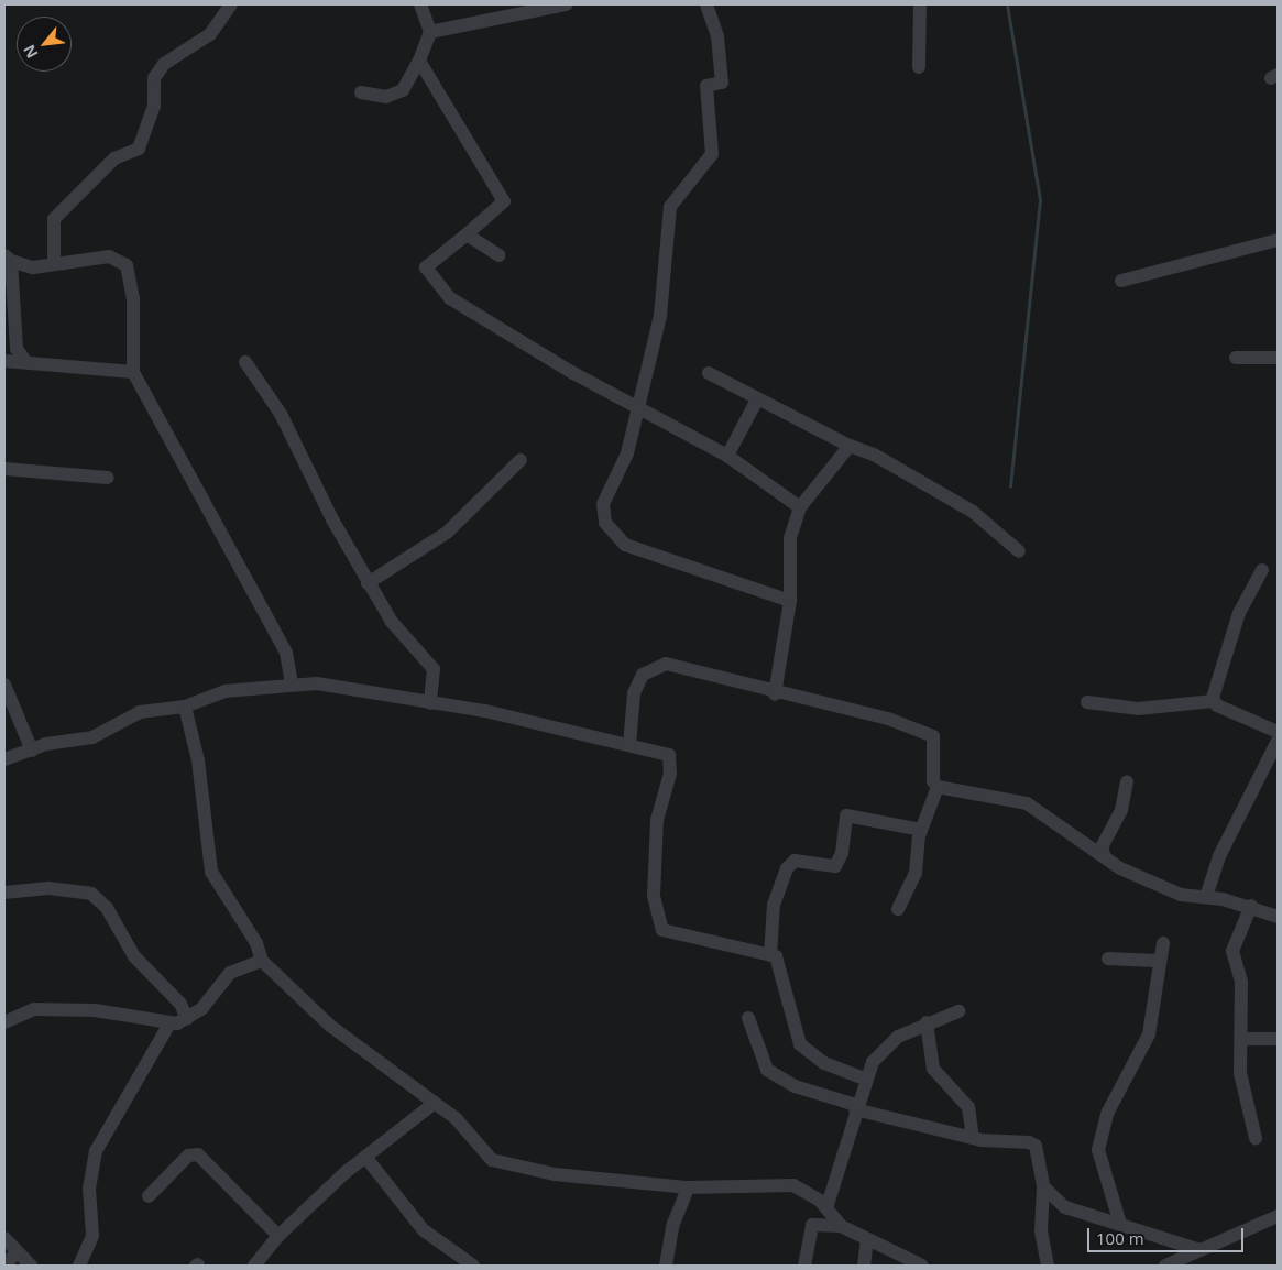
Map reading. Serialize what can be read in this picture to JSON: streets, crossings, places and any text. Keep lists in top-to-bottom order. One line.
{"scale_bar":"100 m","north":"bottom left"}
